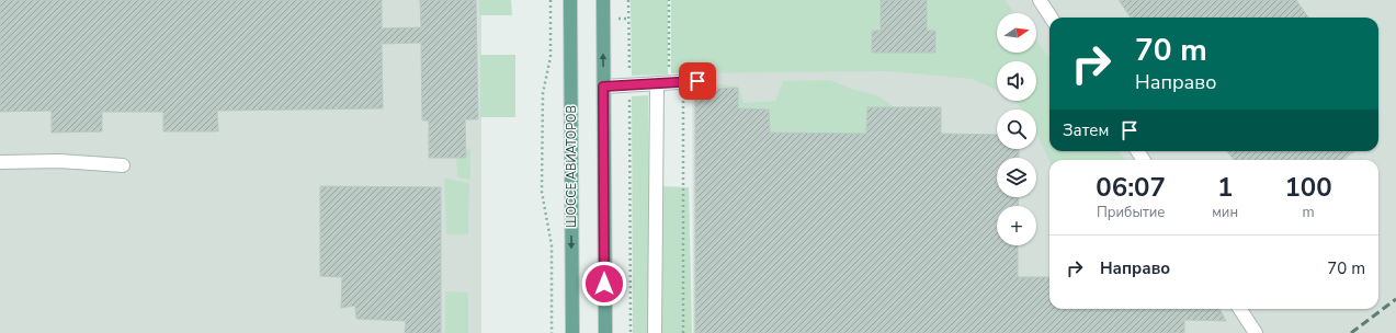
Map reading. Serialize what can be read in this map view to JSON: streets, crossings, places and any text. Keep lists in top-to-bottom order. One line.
{"streets":{"main road":["ШОССЕ АВИАТОРОВ"]},"north":"right","page":{"map_buttons":"+","turn":["70 m","Направо"],"then":"Затем","eta":["06:07","Прибытие","1","мин","100","m"],"list":[{"name":"Направо","value":"70 m"}]}}
